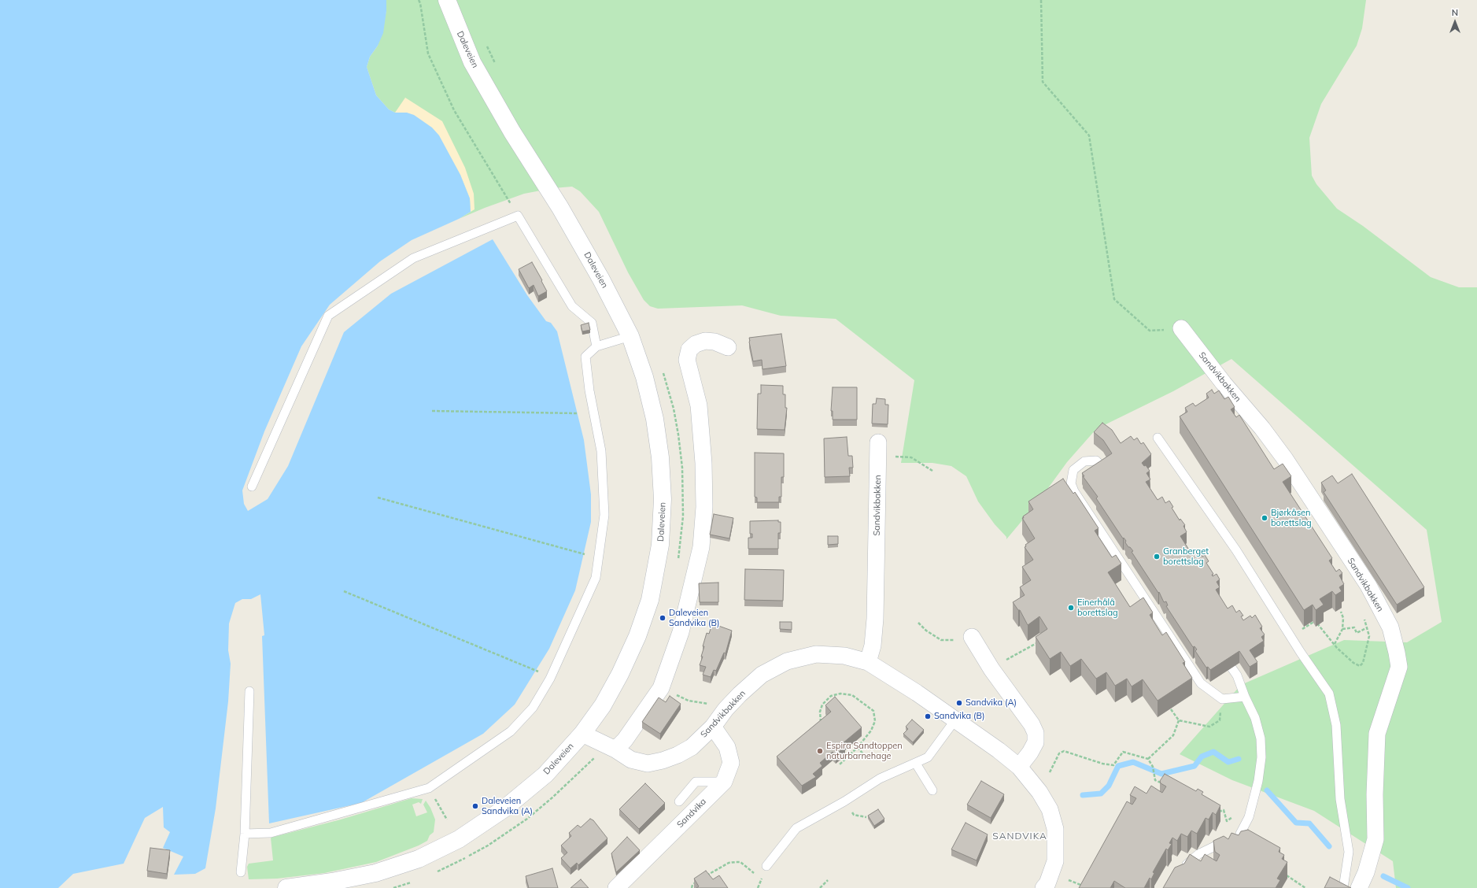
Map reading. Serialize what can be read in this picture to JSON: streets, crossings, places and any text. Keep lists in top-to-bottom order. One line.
{"streets":{"main road":["Daleveien"],"street":["Sandvikbakken","Sandvika"]},"crossings":[["Daleveien","Sandvikbakken"],["Sandvikbakken","Sandvika"]],"districts":["SANDVIKA"],"places":["Bjørkåsen borettslag","Granberget borettslag","Einerhålå borettslag","Daleveien Sandvika (B)","Sandvika (A)","Sandvika (B)","Espira Sandtoppen naturbarnehage","Daleveien Sandvika (A)"],"north":"top"}
